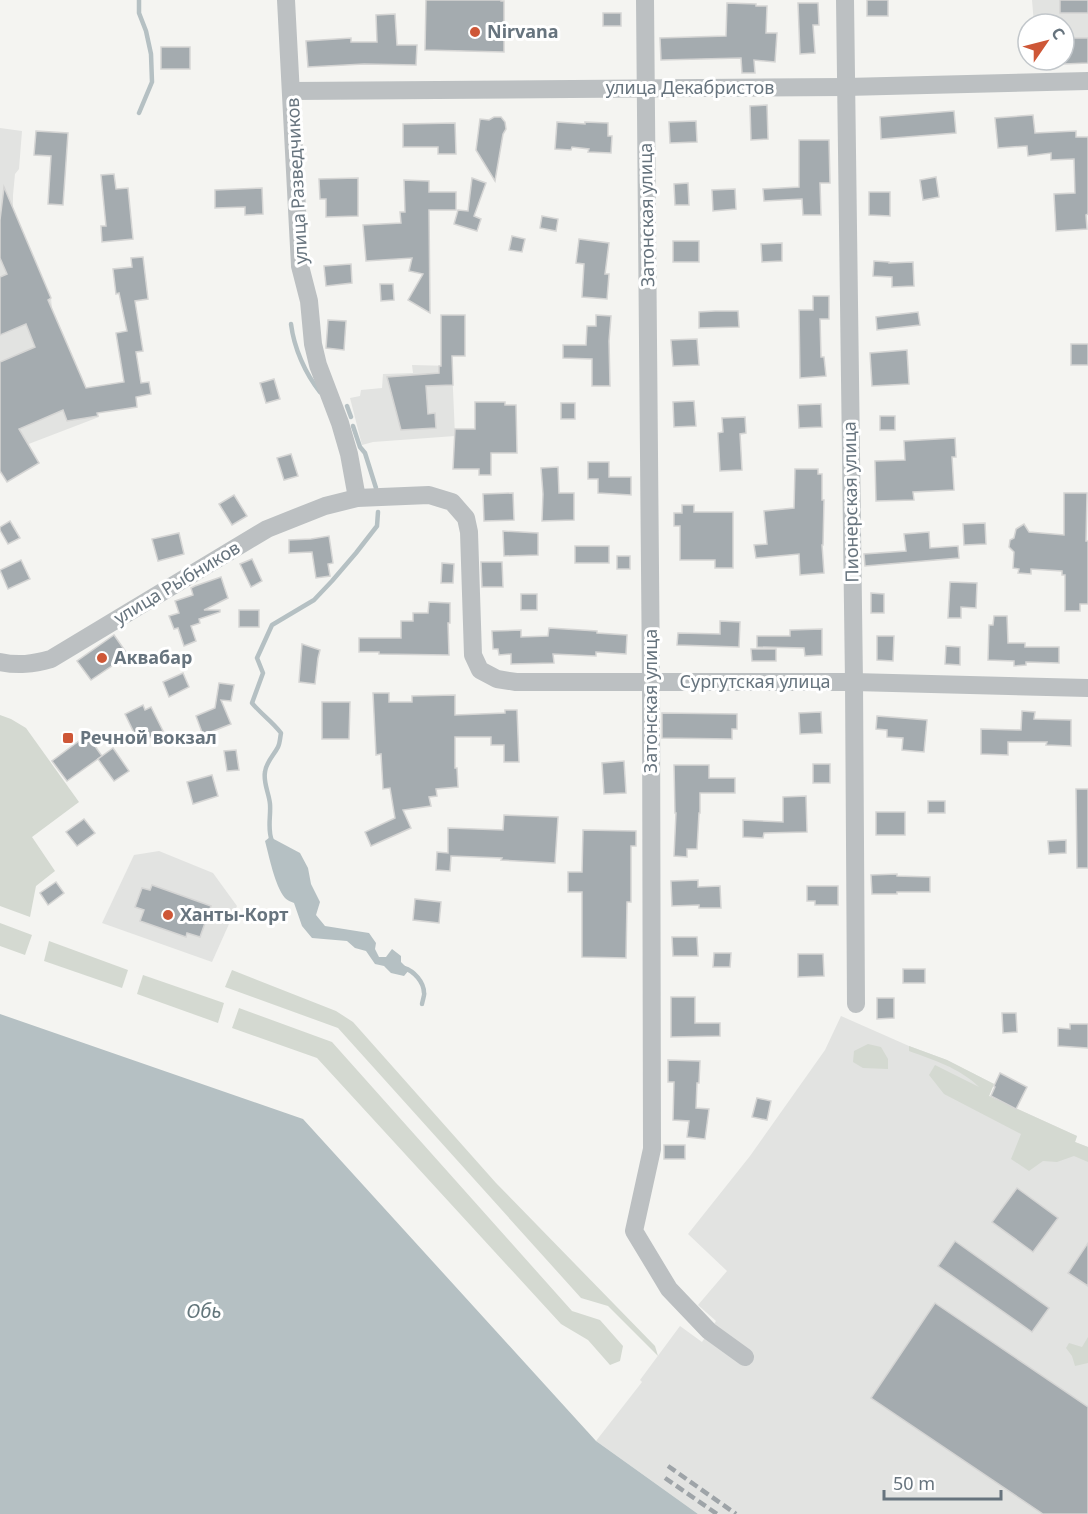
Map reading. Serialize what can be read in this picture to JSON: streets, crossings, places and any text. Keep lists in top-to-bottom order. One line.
{"streets":{"street":["улица Декабристов","улица Разведчиков","Затонская улица","Пионерская улица","улица Рыбников","Сургутская улица"]},"crossings":[["улица Декабристов","улица Разведчиков"],["улица Декабристов","Затонская улица"],["улица Декабристов","Пионерская улица"],["улица Разведчиков","улица Рыбников"],["улица Разведчиков","Сургутская улица"],["Затонская улица","Сургутская улица"],["Пионерская улица","Сургутская улица"],["улица Рыбников","Сургутская улица"]],"water":["Обь"],"places":{"other":["Nirvana","Аквабар","Ханты-Корт"],"transit":["Речной вокзал"]},"scale_bar":"50 m","north":"top right"}
